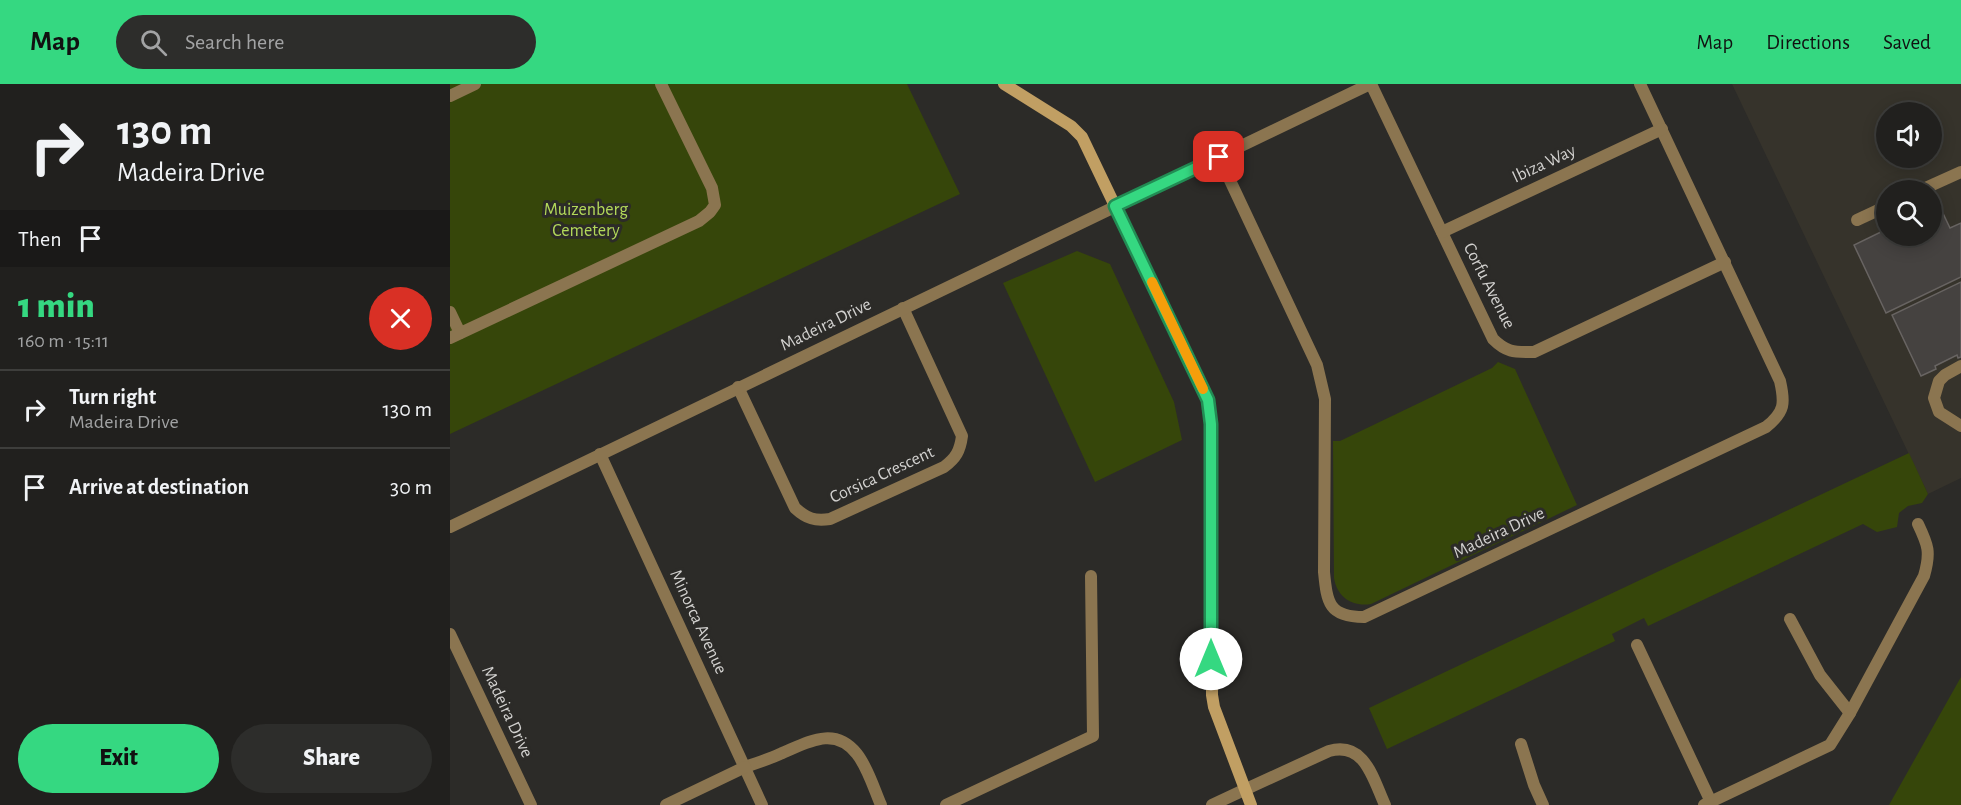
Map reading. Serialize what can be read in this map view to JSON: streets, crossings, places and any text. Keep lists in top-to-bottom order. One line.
{"streets":{"street":["Ibiza Way","Corfu Avenue","Madeira Drive","Corsica Crescent","Minorca Avenue"]},"crossings":[["Ibiza Way","Corfu Avenue"],["Ibiza Way","Madeira Drive"],["Corfu Avenue","Madeira Drive"],["Madeira Drive","Corsica Crescent"],["Madeira Drive","Minorca Avenue"]],"parks":["Muizenberg Cemetery"],"page":{"header":"Map","search":"Search here","nav":["Map","Directions","Saved"],"turn":["130 m","Madeira Drive"],"then":"Then","heading":["1 min","160 m · 15:11"],"list":[{"name":"Turn right","note":"Madeira Drive","value":"130 m"},{"name":"Arrive at destination","value":"30 m"}],"buttons":["Exit","Share"]}}
